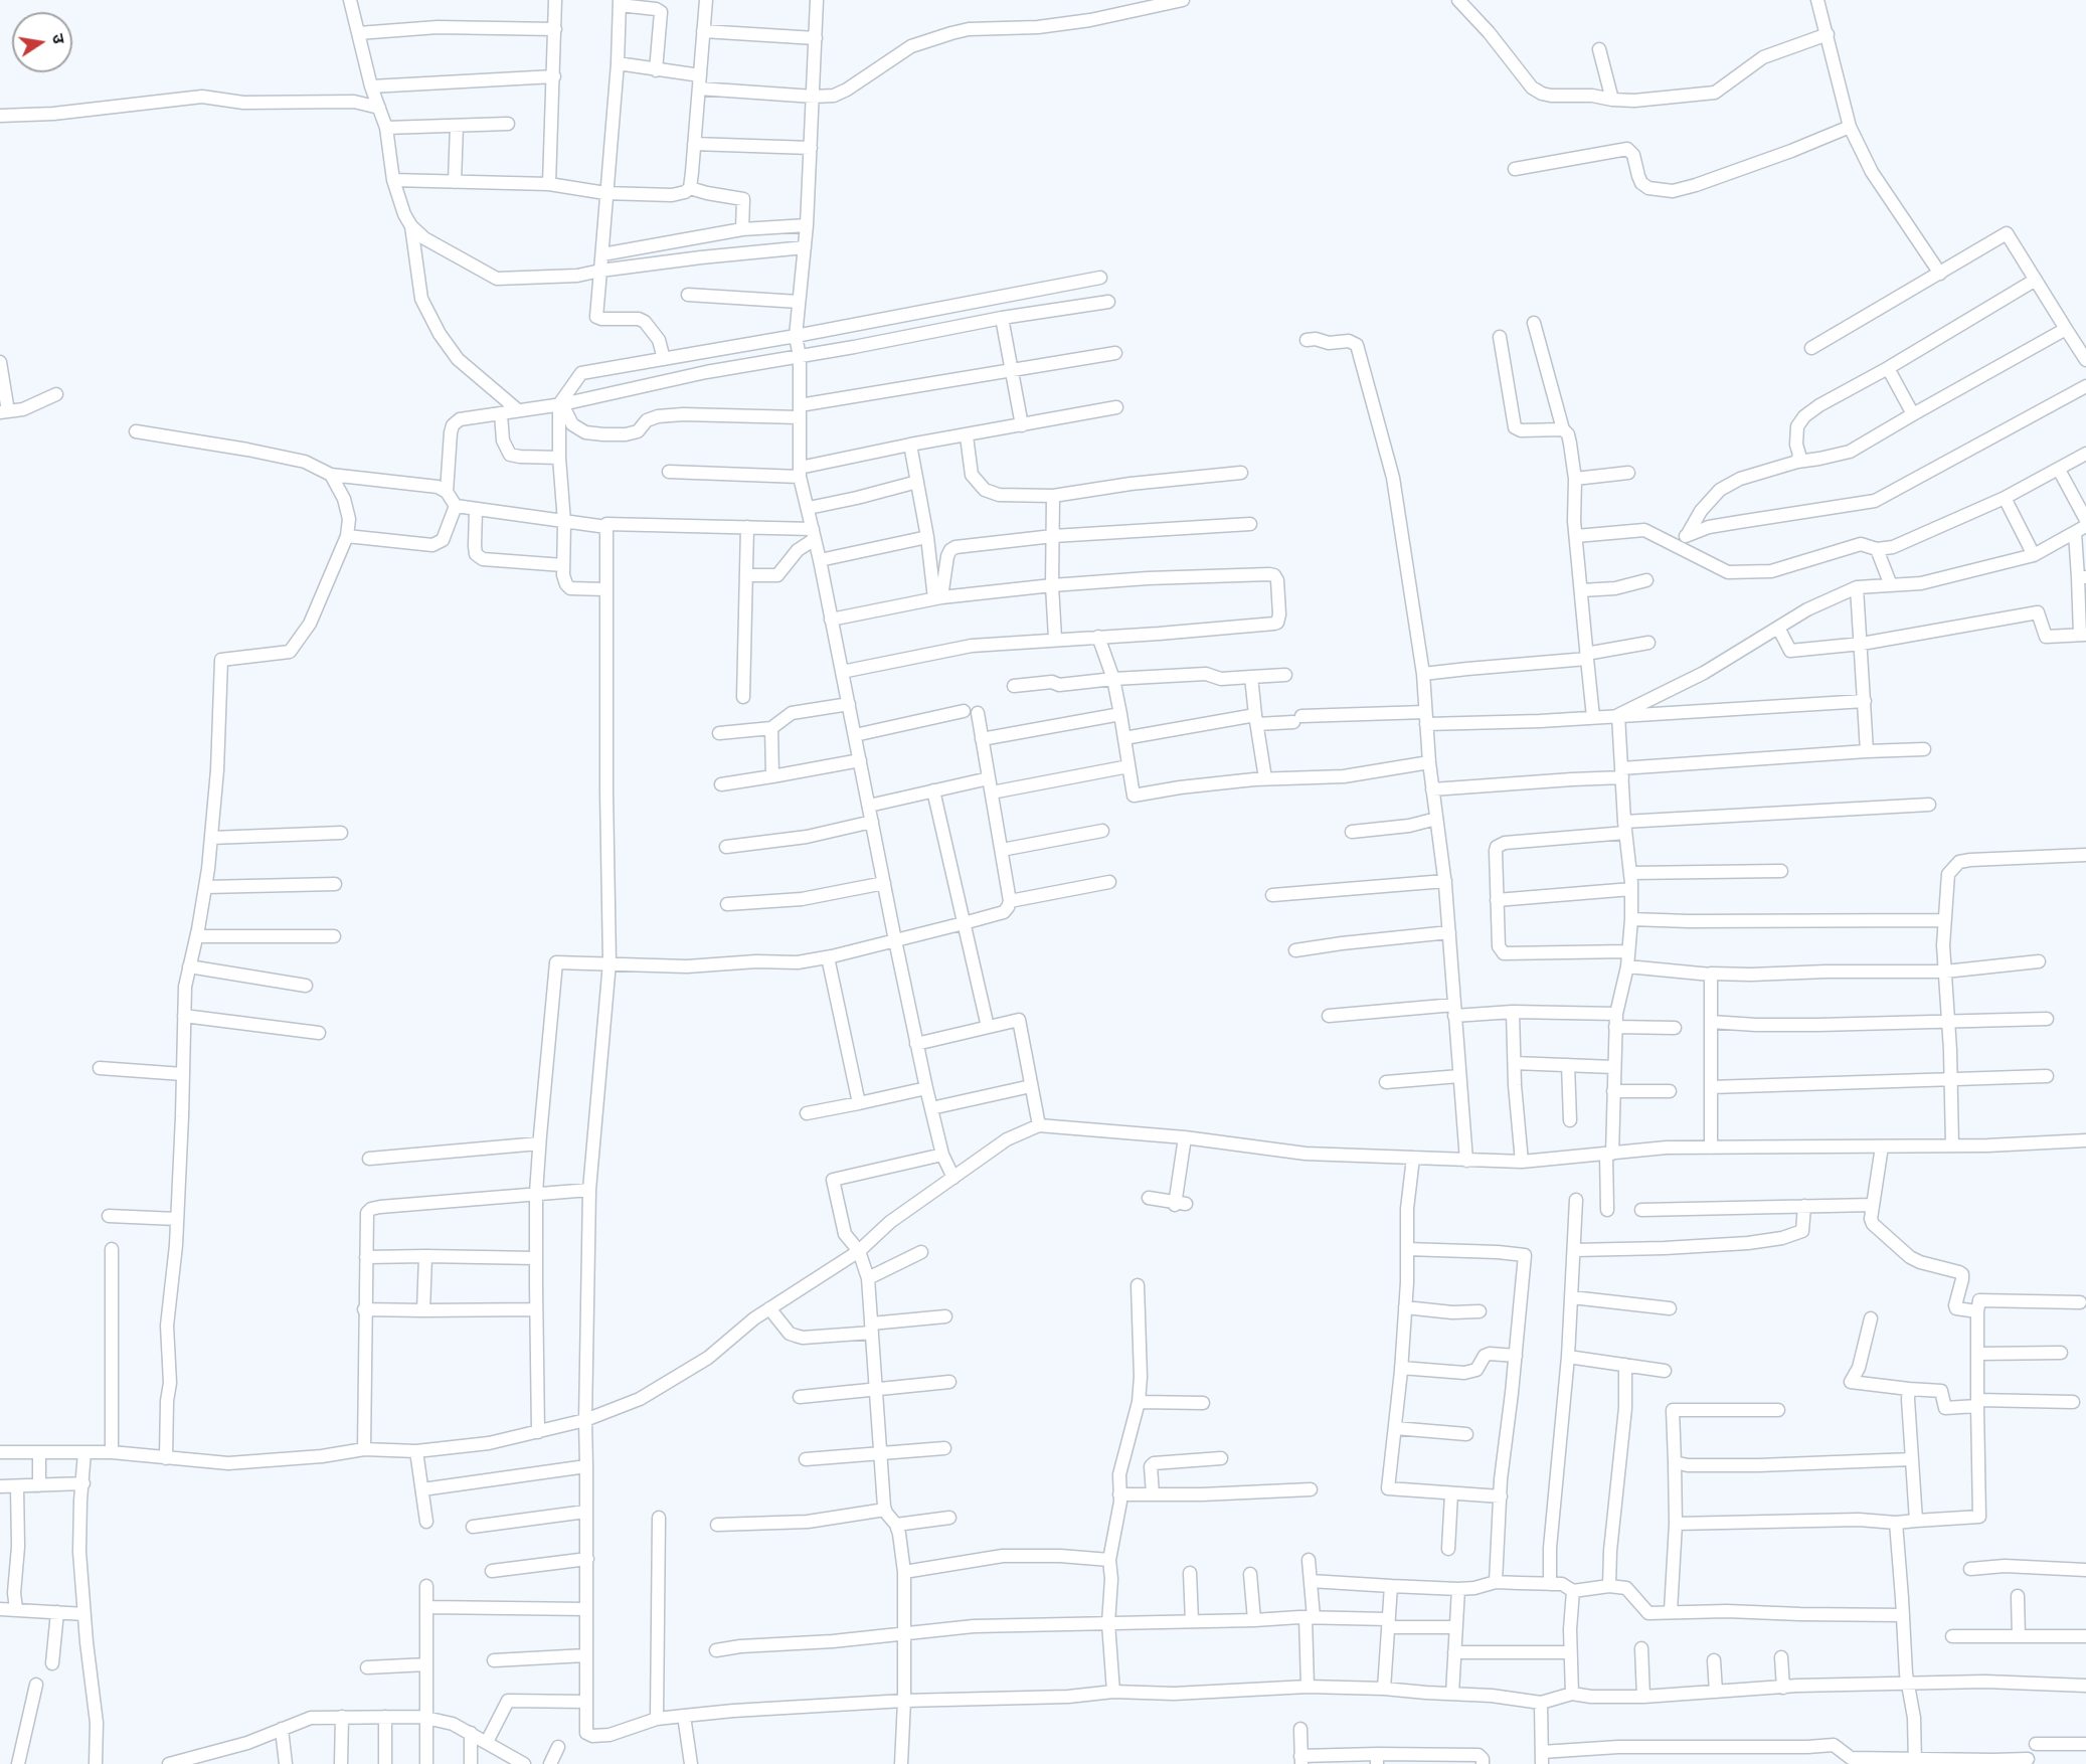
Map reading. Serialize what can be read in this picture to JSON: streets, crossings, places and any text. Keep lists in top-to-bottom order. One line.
{"north":"right"}
